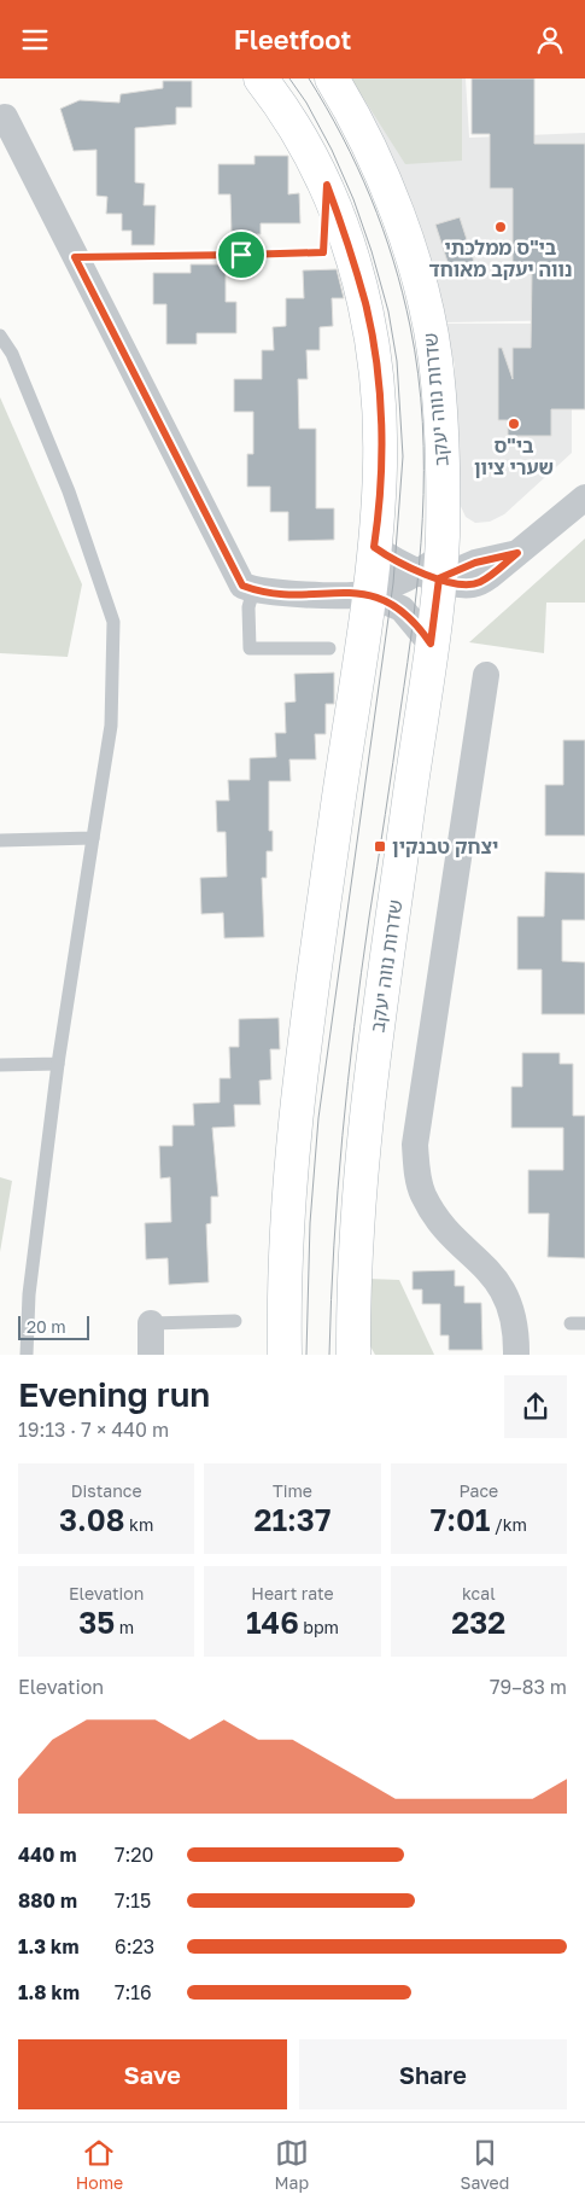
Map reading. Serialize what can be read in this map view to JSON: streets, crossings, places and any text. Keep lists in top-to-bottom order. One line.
{"streets":{"street":["שדרות נווה יעקב"]},"places":{"other":["בי\"ס ממלכתי נווה יעקב מאוחד","בי\"ס שערי ציון"],"transit":["יצחק טבנקין"]},"scale_bar":"20 m","page":{"header":"Fleetfoot","scale":"20 m","heading":["Evening run","19:13 · 7 × 440 m"],"stats":[["Distance","3.08 km"],["Time","21:37"],["Pace","7:01 /km"],["Elevation","35 m"],["Heart rate","146 bpm"],["kcal","232"]],"chart":["Elevation","79–83 m"],"list":[{"name":"440 m","note":"7:20"},{"name":"880 m","note":"7:15"},{"name":"1.3 km","note":"6:23"},{"name":"1.8 km","note":"7:16"}],"buttons":["Save","Share"],"tabs":["Home","Map","Saved"]}}
